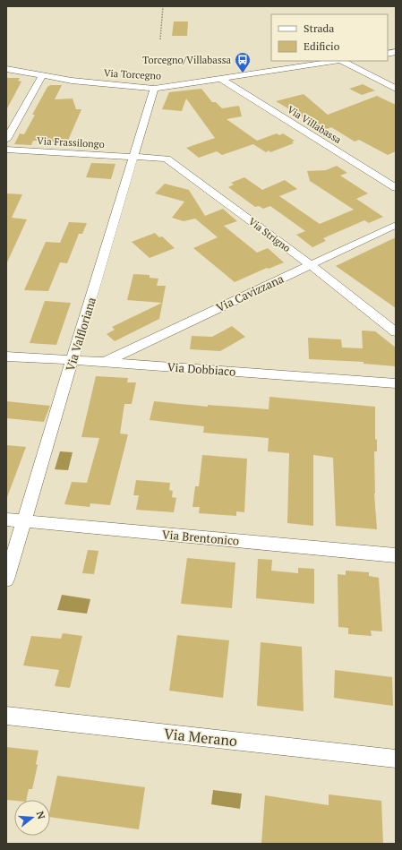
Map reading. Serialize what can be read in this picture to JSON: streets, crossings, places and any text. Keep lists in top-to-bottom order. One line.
{"streets":{"street":["Via Torcegno","Via Villabassa","Via Frassilongo","Via Strigno","Via Cavizzana","Via Valfloriana","Via Dobbiaco","Via Brentonico","Via Merano"]},"crossings":[["Via Torcegno","Via Villabassa"],["Via Torcegno","Via Valfloriana"],["Via Frassilongo","Via Strigno"],["Via Frassilongo","Via Valfloriana"],["Via Strigno","Via Cavizzana"],["Via Strigno","Via Valfloriana"],["Via Cavizzana","Via Dobbiaco"],["Via Valfloriana","Via Dobbiaco"],["Via Valfloriana","Via Brentonico"]],"places":{"bus stop":["Torcegno/Villabassa"]},"legend":["Strada","Edificio"],"north":"right"}
